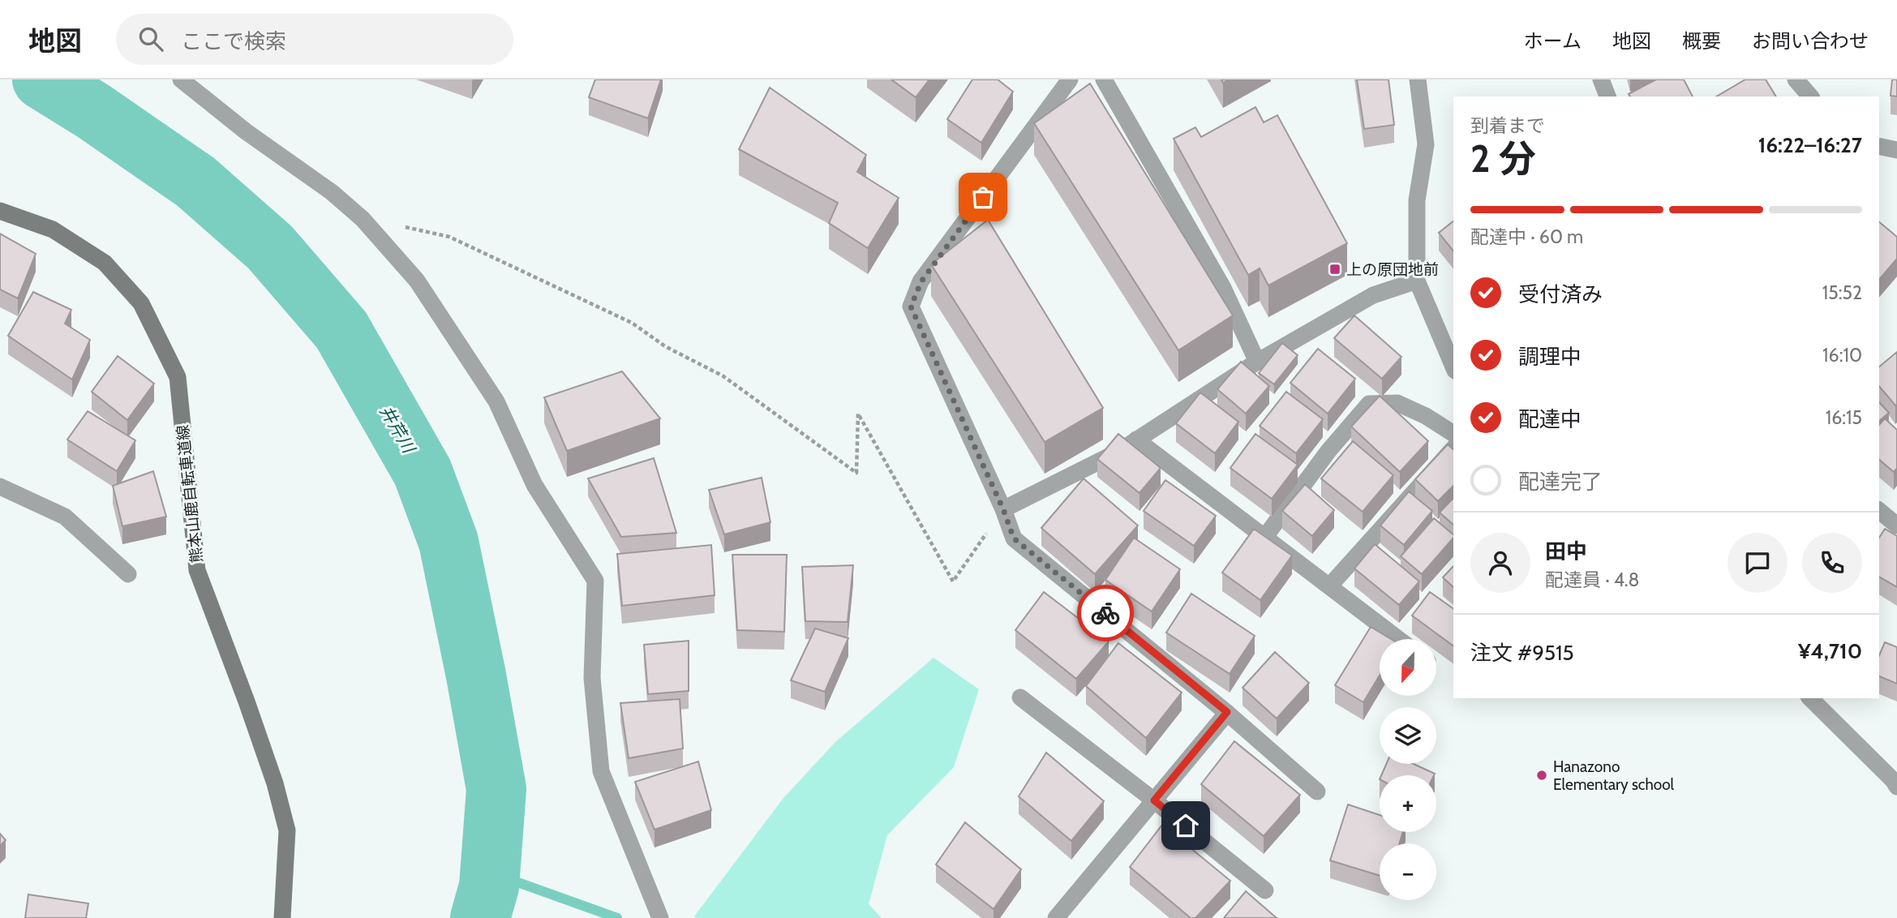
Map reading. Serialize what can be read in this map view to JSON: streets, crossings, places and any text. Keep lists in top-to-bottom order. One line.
{"streets":{"main road":["熊本山鹿自転車道線"]},"water":["井芹川"],"places":{"transit":["上の原団地前"],"other":["Hanazono Elementary school"]},"north":"bottom","page":{"header":"地図","search":"ここで検索","nav":["ホーム","地図","概要","お問い合わせ"],"heading":["2 分","到着まで","16:22–16:27"],"panel":["田中","配達員 · 4.8","注文 #9515","¥4,710"],"bar":"配達中 · 60 m","list":[["受付済み","15:52"],["調理中","16:10"],["配達中","16:15"],"配達完了"],"map_buttons":["+","−"]}}
